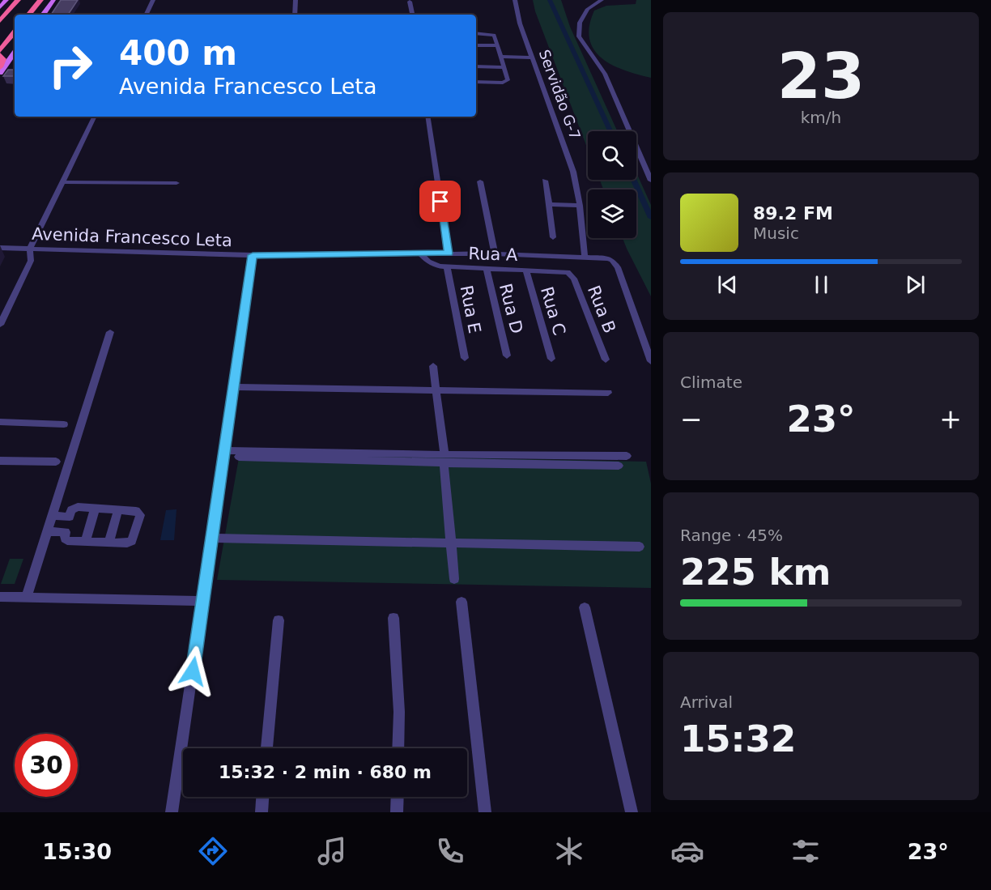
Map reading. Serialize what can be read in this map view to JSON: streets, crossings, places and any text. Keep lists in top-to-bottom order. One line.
{"streets":{"street":["Servidão G-7","Avenida Francesco Leta","Rua A","Rua D","Rua E","Rua B","Rua C"]},"crossings":[["Servidão G-7","Avenida Francesco Leta"],["Avenida Francesco Leta","Rua A"],["Rua A","Rua D"],["Rua A","Rua E"],["Rua A","Rua B"],["Rua A","Rua C"]],"page":{"tile":[["23","km/h"],"Climate",["Range · 45%","225 km"],["Arrival","15:32"]],"turn":["400 m","Avenida Francesco Leta"],"song":["89.2 FM","Music"],"heat":["−","23°","+"],"limit":"30","trip":"15:32 · 2 min · 680 m","tabs":["15:30","23°"]}}
